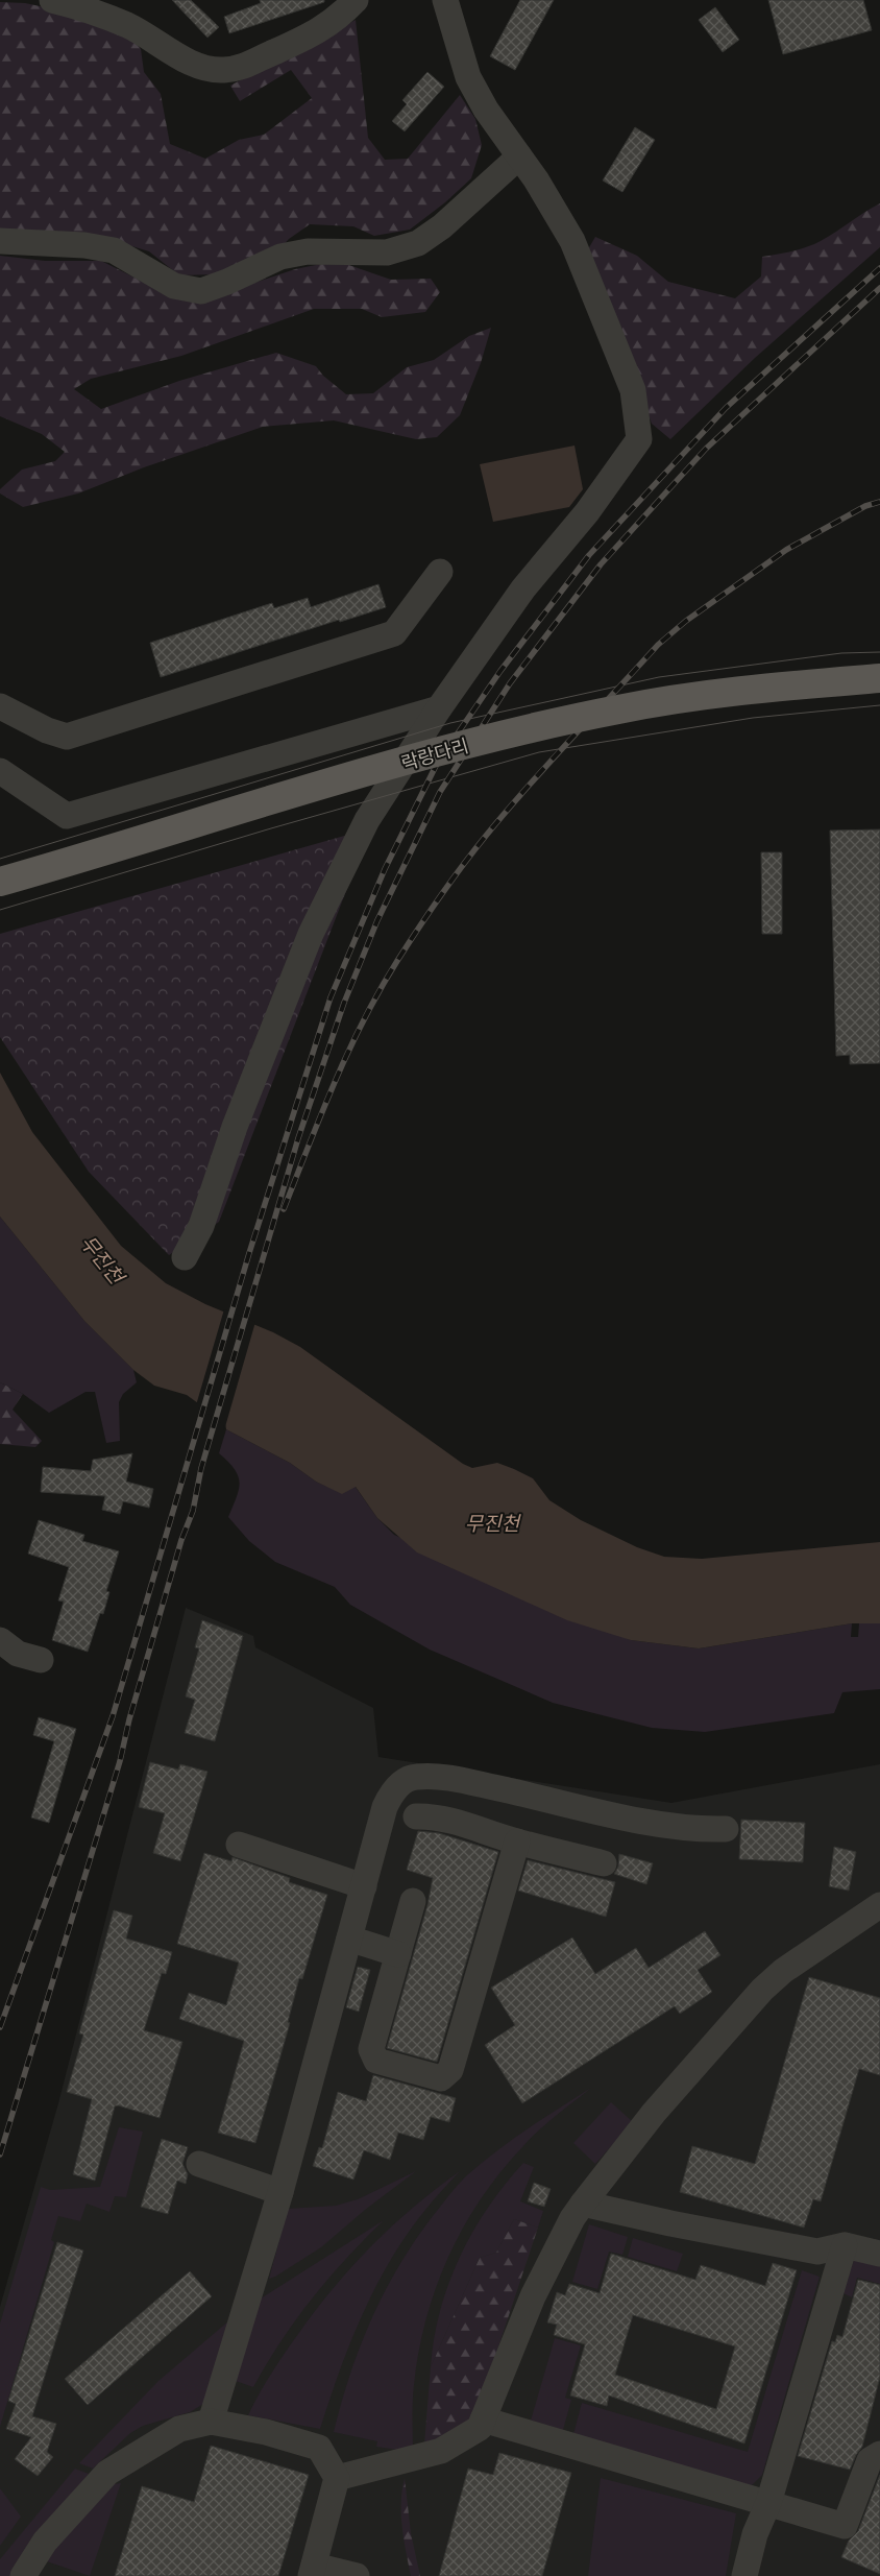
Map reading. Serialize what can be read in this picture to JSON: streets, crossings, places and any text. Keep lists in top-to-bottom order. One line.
{"streets":{"main road":["락랑다리"]},"water":["무진천"]}
